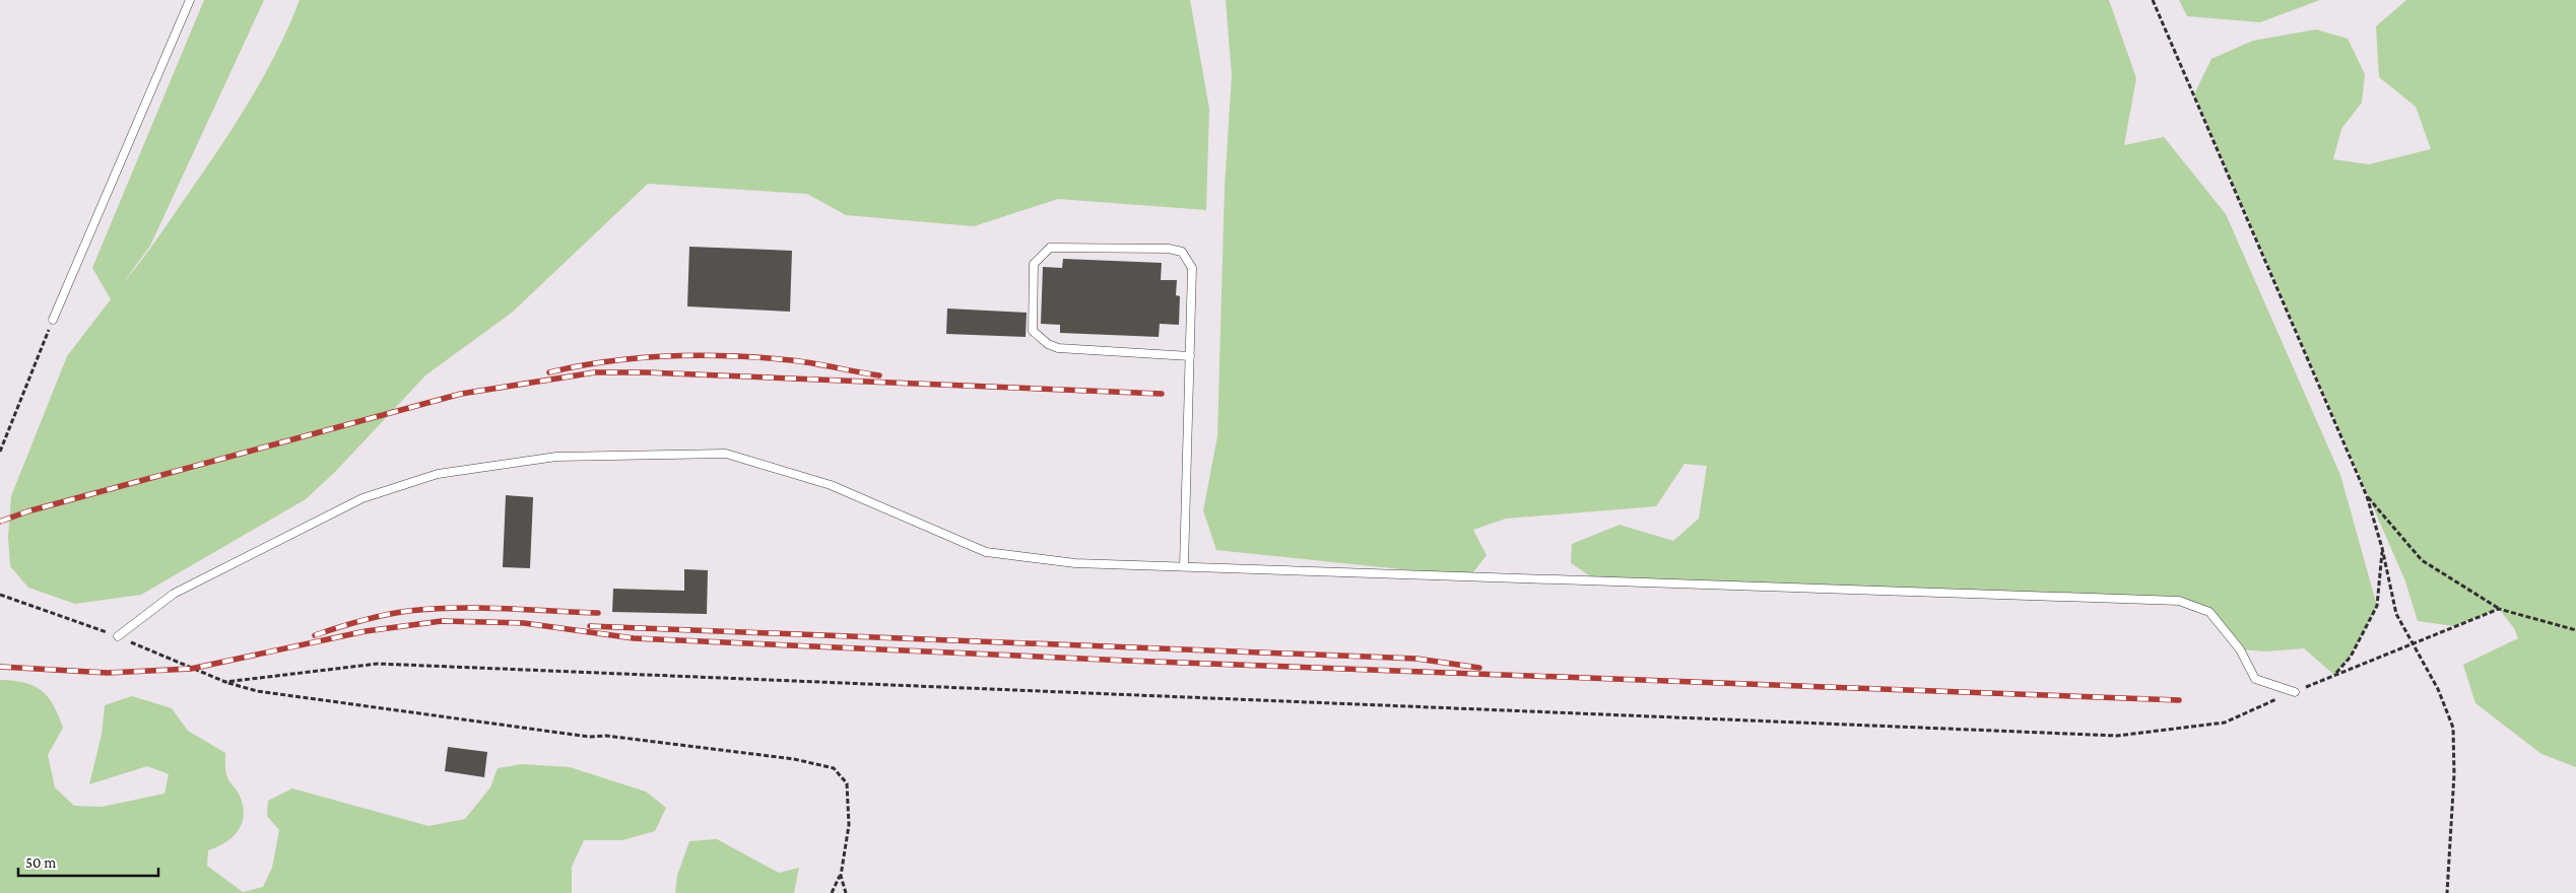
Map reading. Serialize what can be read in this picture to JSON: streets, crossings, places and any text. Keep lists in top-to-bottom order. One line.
{"scale_bar":"50 m"}
